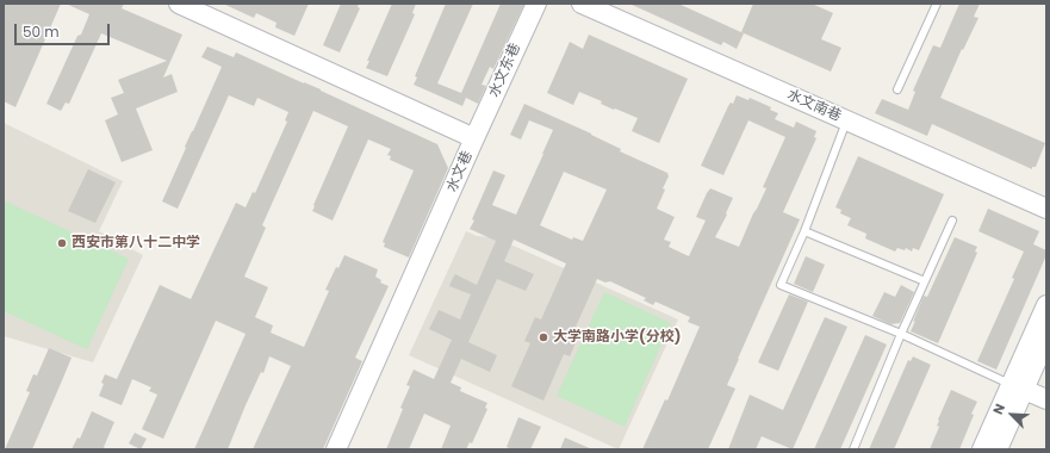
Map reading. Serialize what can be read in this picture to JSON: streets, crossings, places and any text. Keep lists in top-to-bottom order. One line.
{"streets":{"street":["水文东巷","水文南巷","水文巷"]},"crossings":[["水文东巷","水文巷"]],"places":["西安市第八十二中学","大学南路小学(分校)"],"scale_bar":"50 m","north":"top left"}
